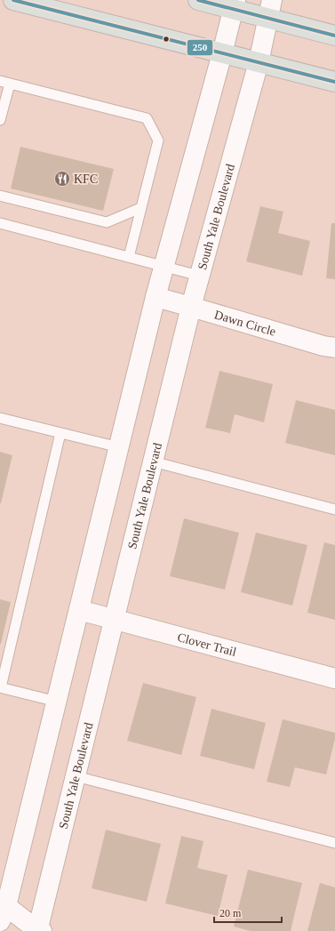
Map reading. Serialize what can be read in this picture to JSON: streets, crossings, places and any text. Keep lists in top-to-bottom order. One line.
{"streets":{"street":["South Yale Boulevard","Dawn Circle","Clover Trail"]},"crossings":[["South Yale Boulevard","Dawn Circle"],["South Yale Boulevard","Clover Trail"]],"places":{"restaurant":["KFC"]},"lines":["transit line 250"],"scale_bar":"20 m"}
